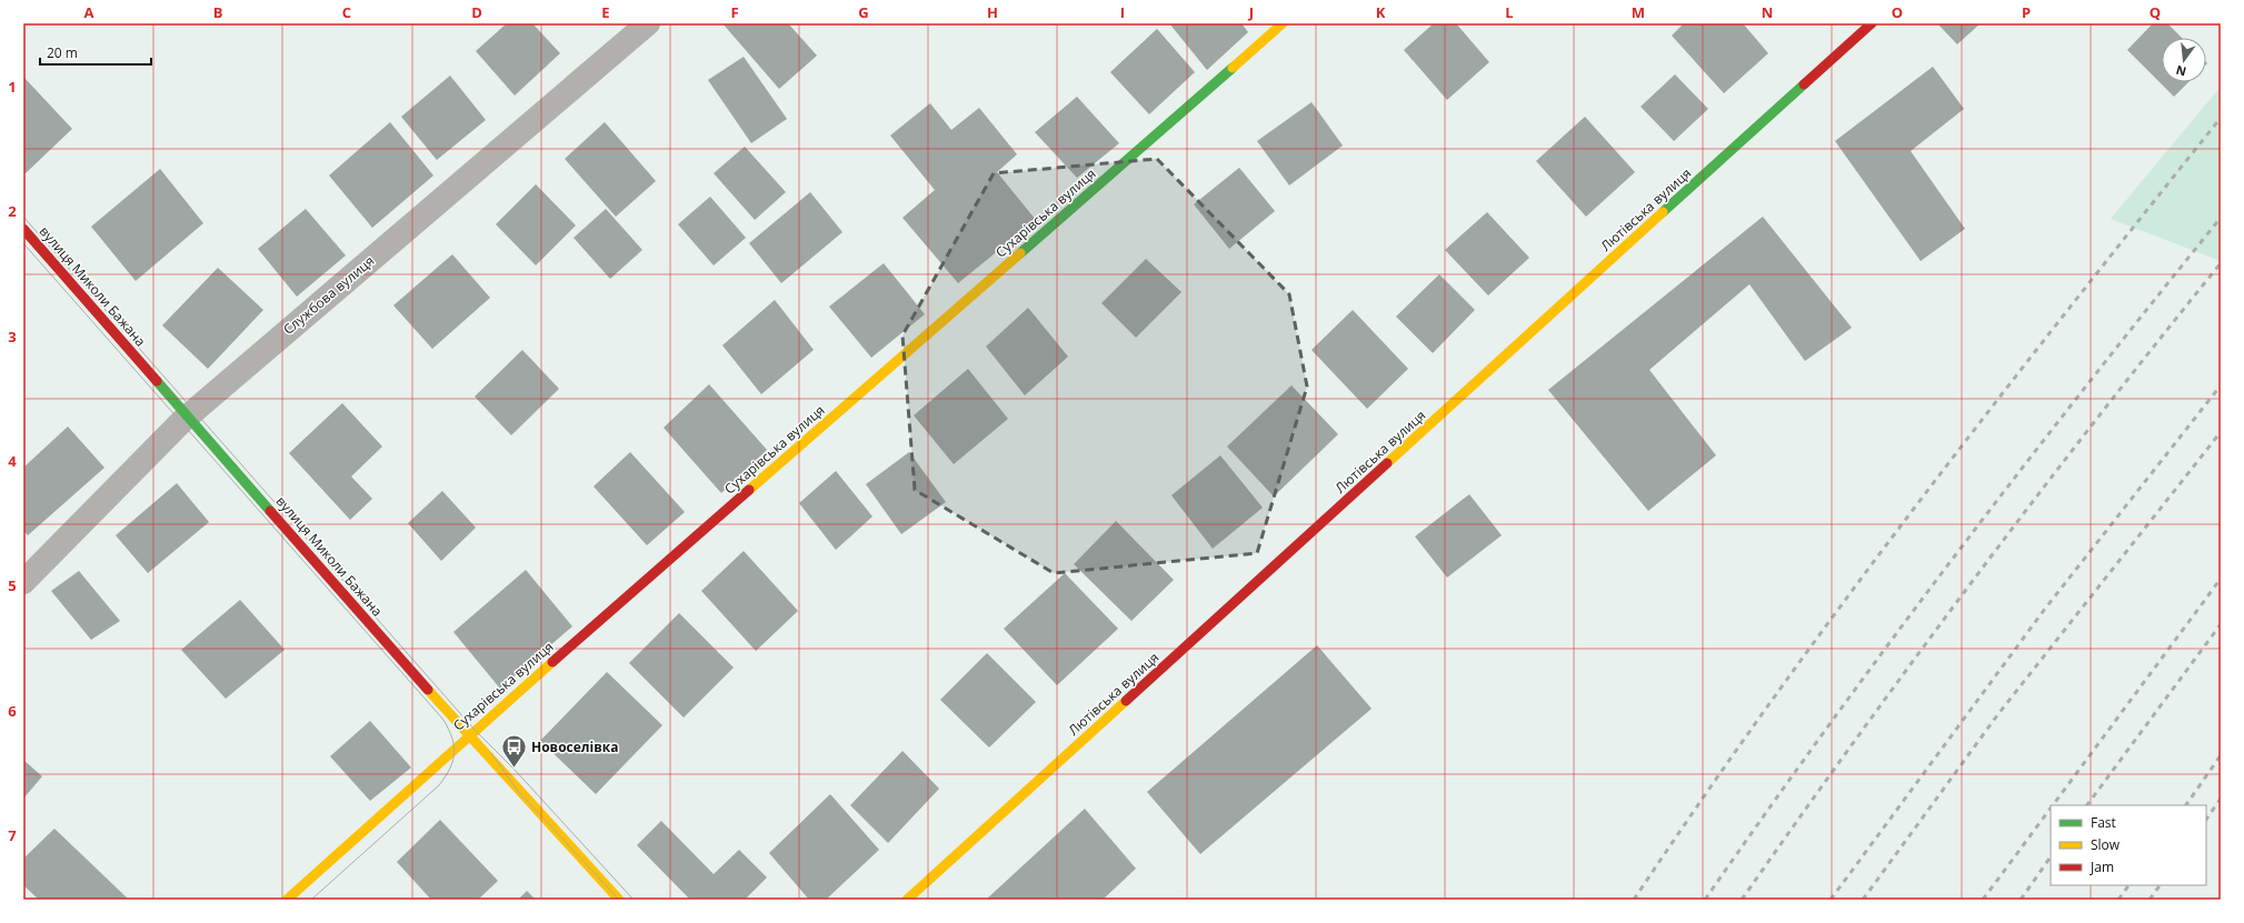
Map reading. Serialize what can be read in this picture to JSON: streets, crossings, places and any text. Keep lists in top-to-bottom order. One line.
{"streets":{"street":["Лютівська вулиця","Сухарівська вулиця","вулиця Миколи Бажана","Службова вулиця"]},"crossings":[["Сухарівська вулиця","вулиця Миколи Бажана"],["вулиця Миколи Бажана","Службова вулиця"]],"places":{"bus stop":["Новоселівка"]},"legend":["Fast","Slow","Jam"],"scale_bar":"20 m","north":"bottom","grid":{"columns":["A","B","C","D","E","F","G","H","I","J","K","L","M","N","O","P","Q"],"rows":["1","2","3","4","5","6","7"]}}
